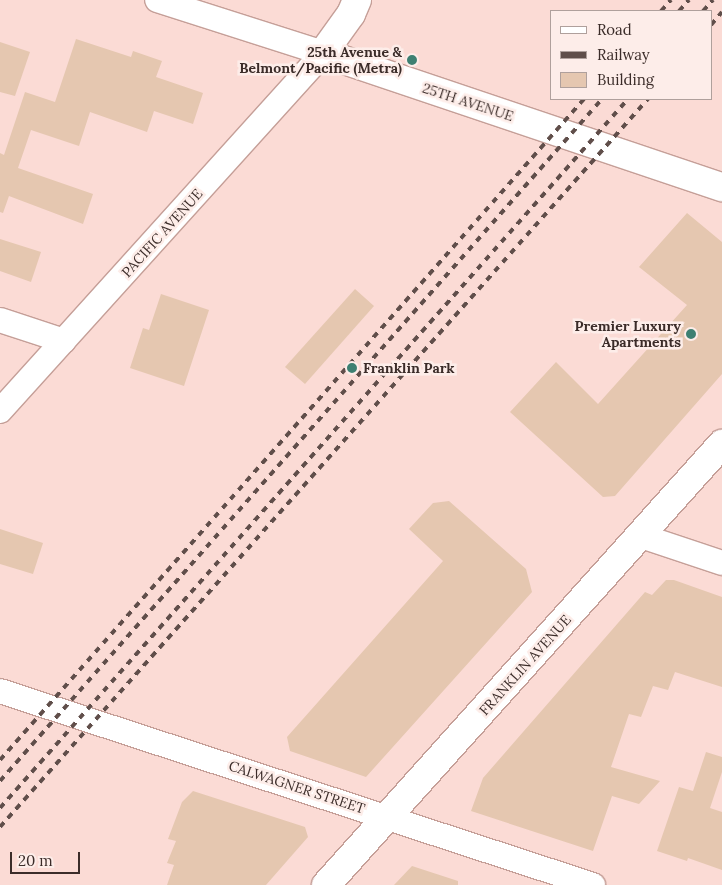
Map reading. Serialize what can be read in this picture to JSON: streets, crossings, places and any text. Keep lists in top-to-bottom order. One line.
{"streets":{"main road":["25TH AVENUE","FRANKLIN AVENUE"],"street":["PACIFIC AVENUE","CALWAGNER STREET"]},"crossings":[["25TH AVENUE","PACIFIC AVENUE"],["FRANKLIN AVENUE","CALWAGNER STREET"]],"places":["25th Avenue & Belmont/Pacific (Metra)","Premier Luxury Apartments","Franklin Park"],"legend":["Road","Railway","Building"],"scale_bar":"20 m"}
